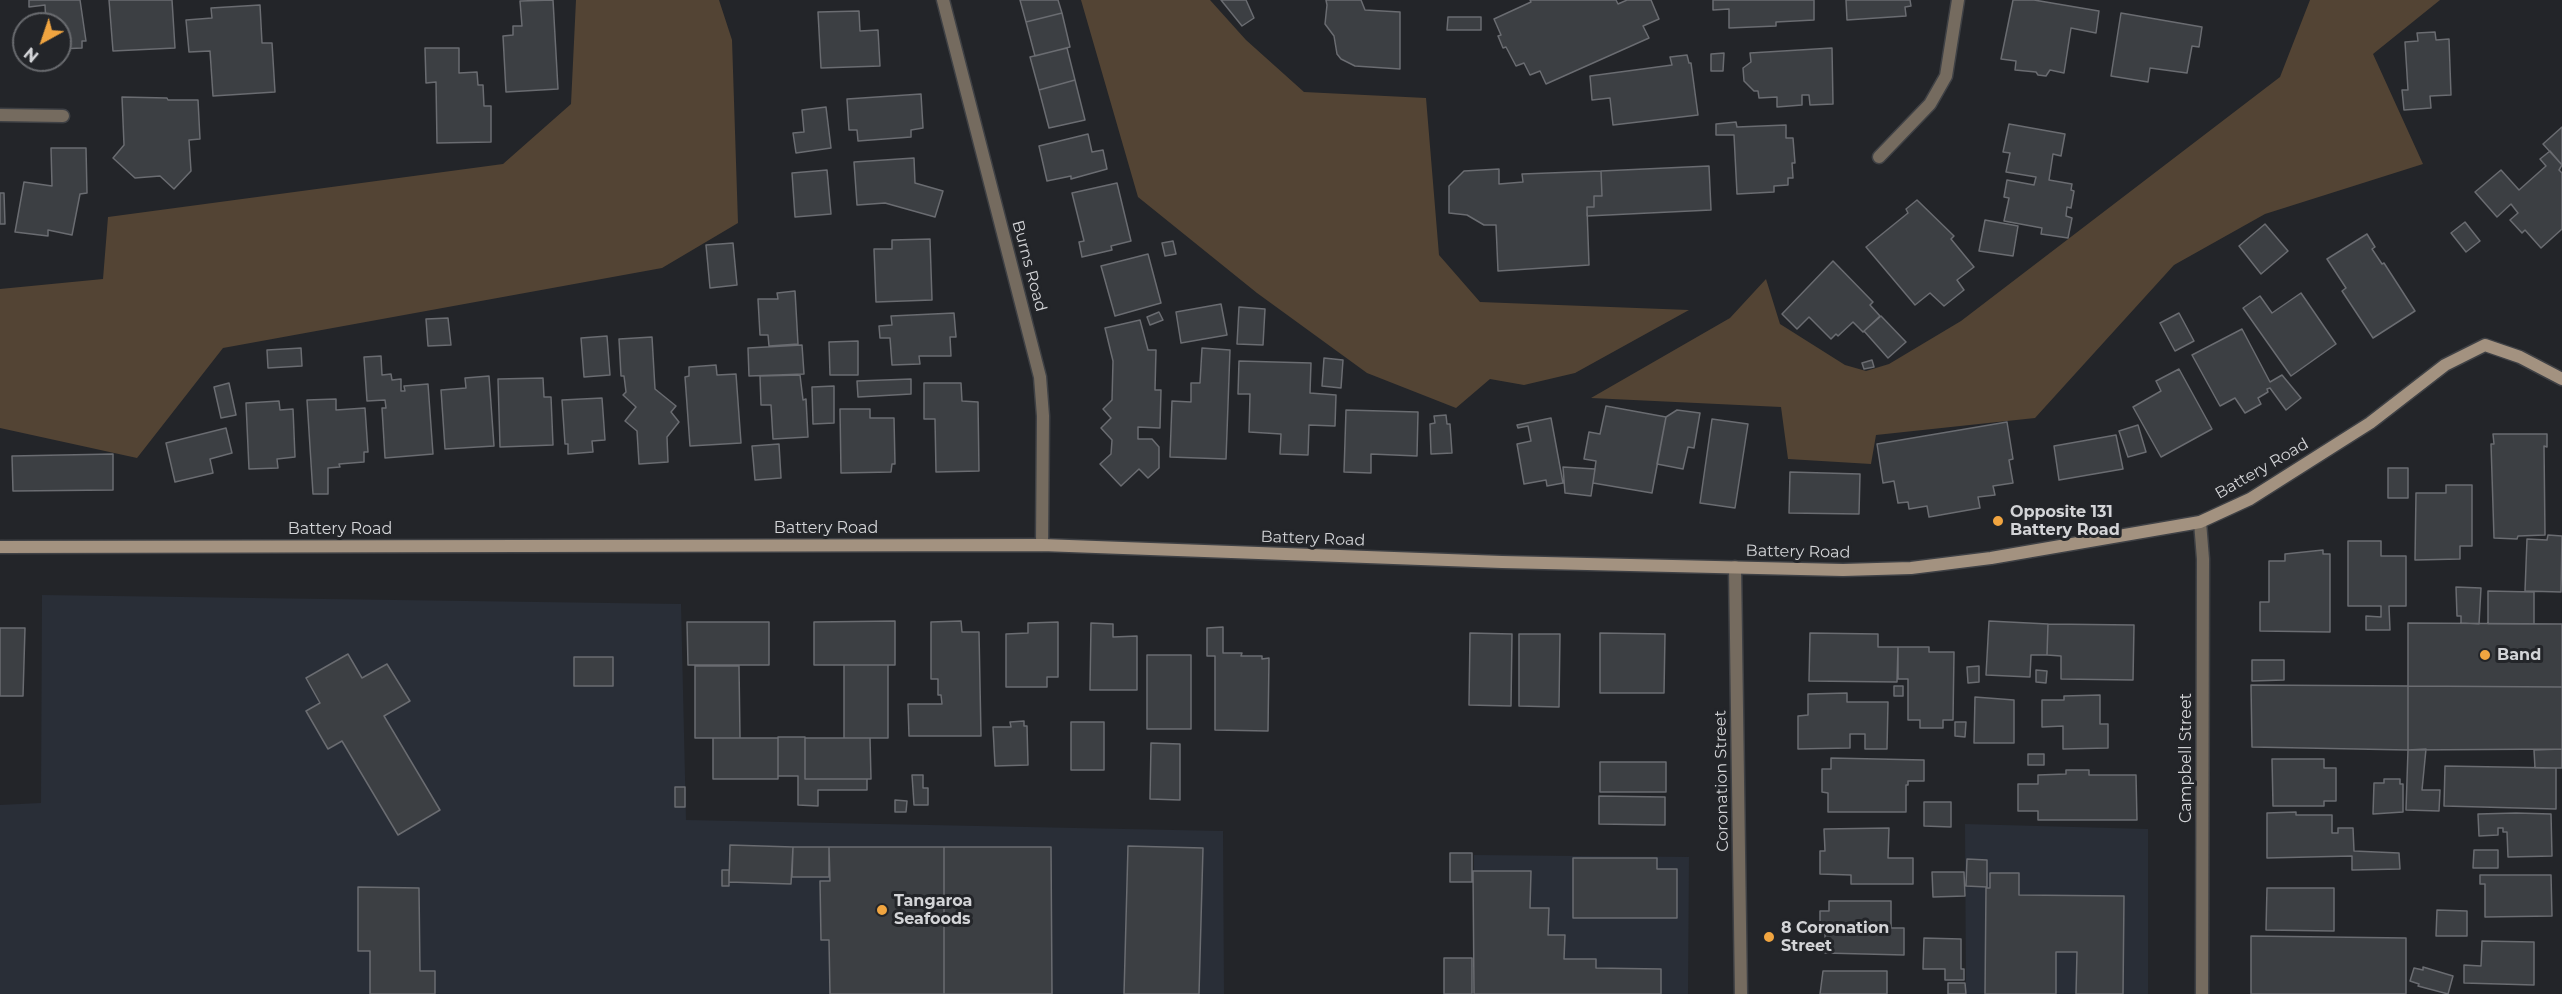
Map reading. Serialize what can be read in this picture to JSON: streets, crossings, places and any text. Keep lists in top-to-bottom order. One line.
{"streets":{"street":["Burns Road","Battery Road","Campbell Street","Coronation Street"]},"crossings":[["Burns Road","Battery Road"],["Battery Road","Campbell Street"],["Battery Road","Coronation Street"]],"places":["Opposite 131 Battery Road","Band","Tangaroa Seafoods","8 Coronation Street"],"north":"bottom left"}
